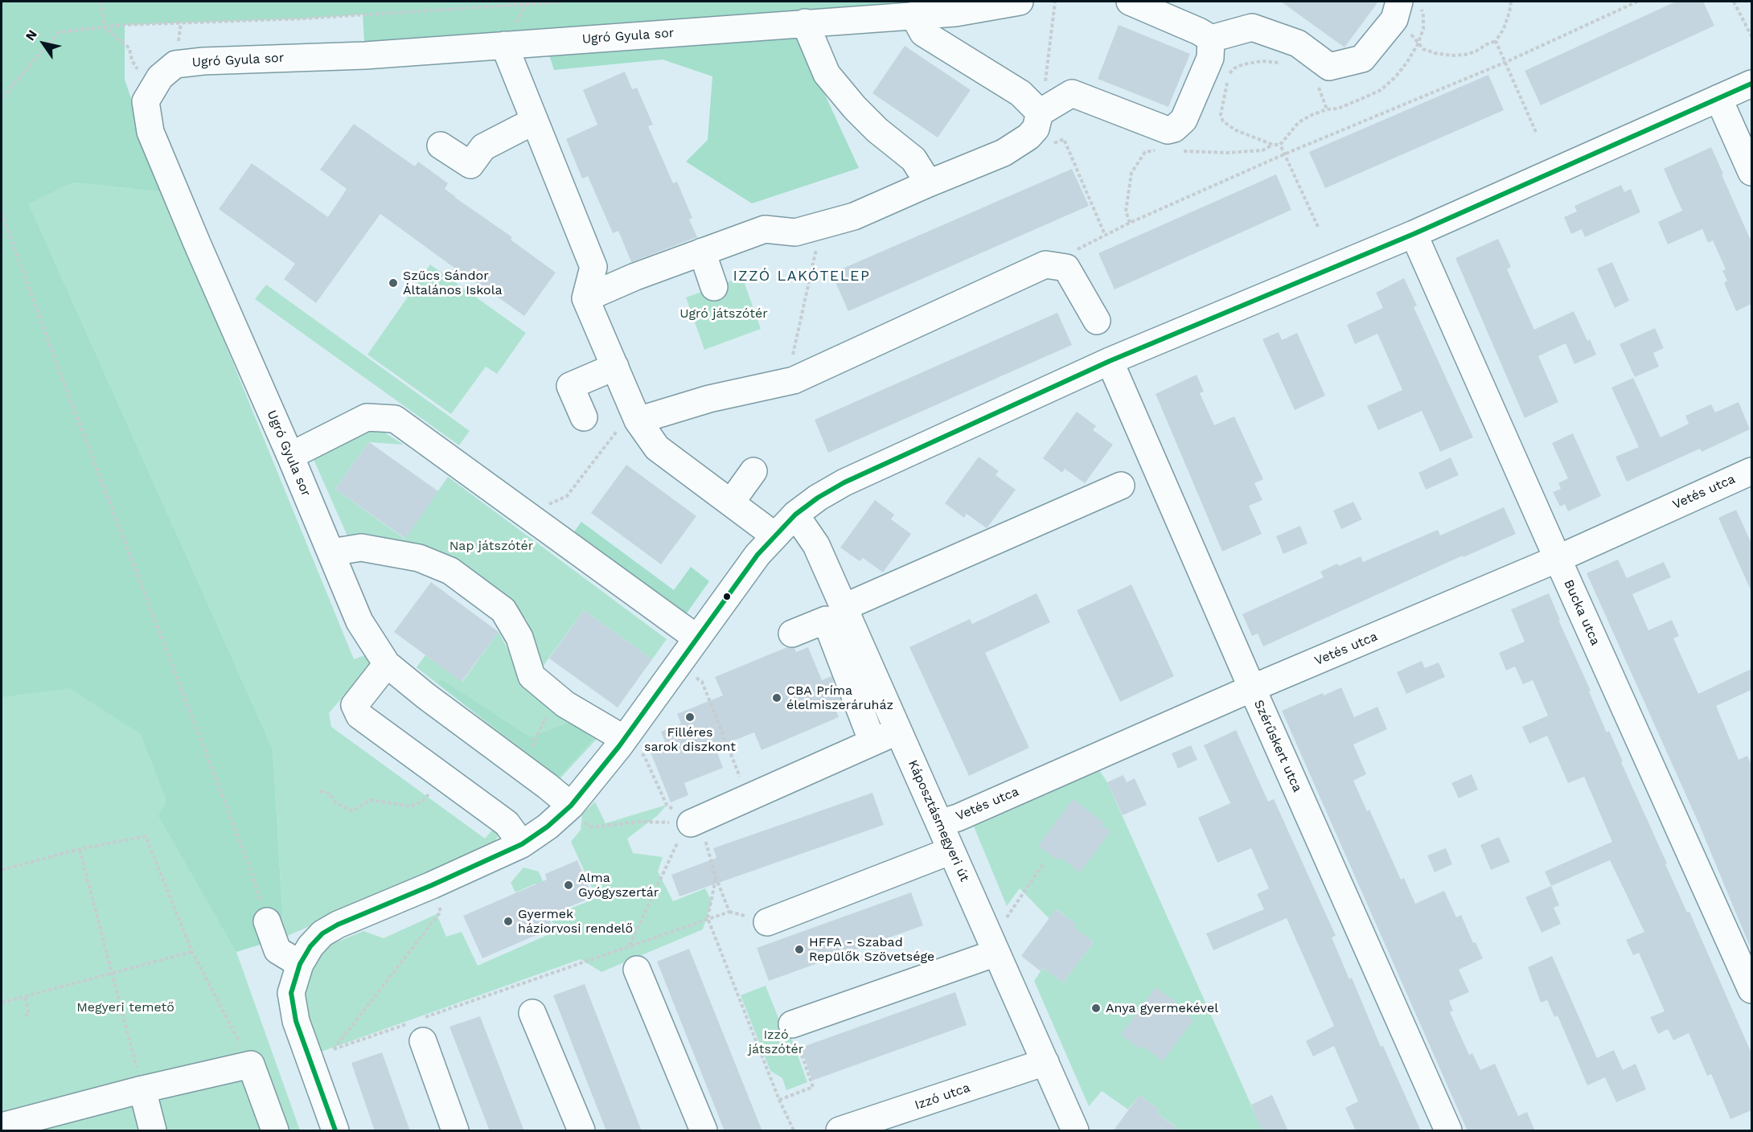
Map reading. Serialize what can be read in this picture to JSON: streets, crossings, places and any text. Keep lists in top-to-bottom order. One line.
{"streets":{"street":["Ugró Gyula sor","Vetés utca","Bucka utca","Szérűskert utca","Káposztásmegyeri út","Izzó utca"]},"crossings":[["Vetés utca","Bucka utca"],["Vetés utca","Szérűskert utca"],["Vetés utca","Káposztásmegyeri út"],["Káposztásmegyeri út","Izzó utca"]],"districts":["IZZÓ LAKÓTELEP"],"parks":["Ugró játszótér","Nap játszótér","Megyeri temető","Izzó játszótér"],"places":["Szűcs Sándor Általános Iskola","CBA Príma élelmiszeráruház","Filléres sarok diszkont","Alma Gyógyszertár","Gyermek háziorvosi rendelő","HFFA - Szabad Repülők Szövetsége","Anya gyermekével"],"north":"top left"}
